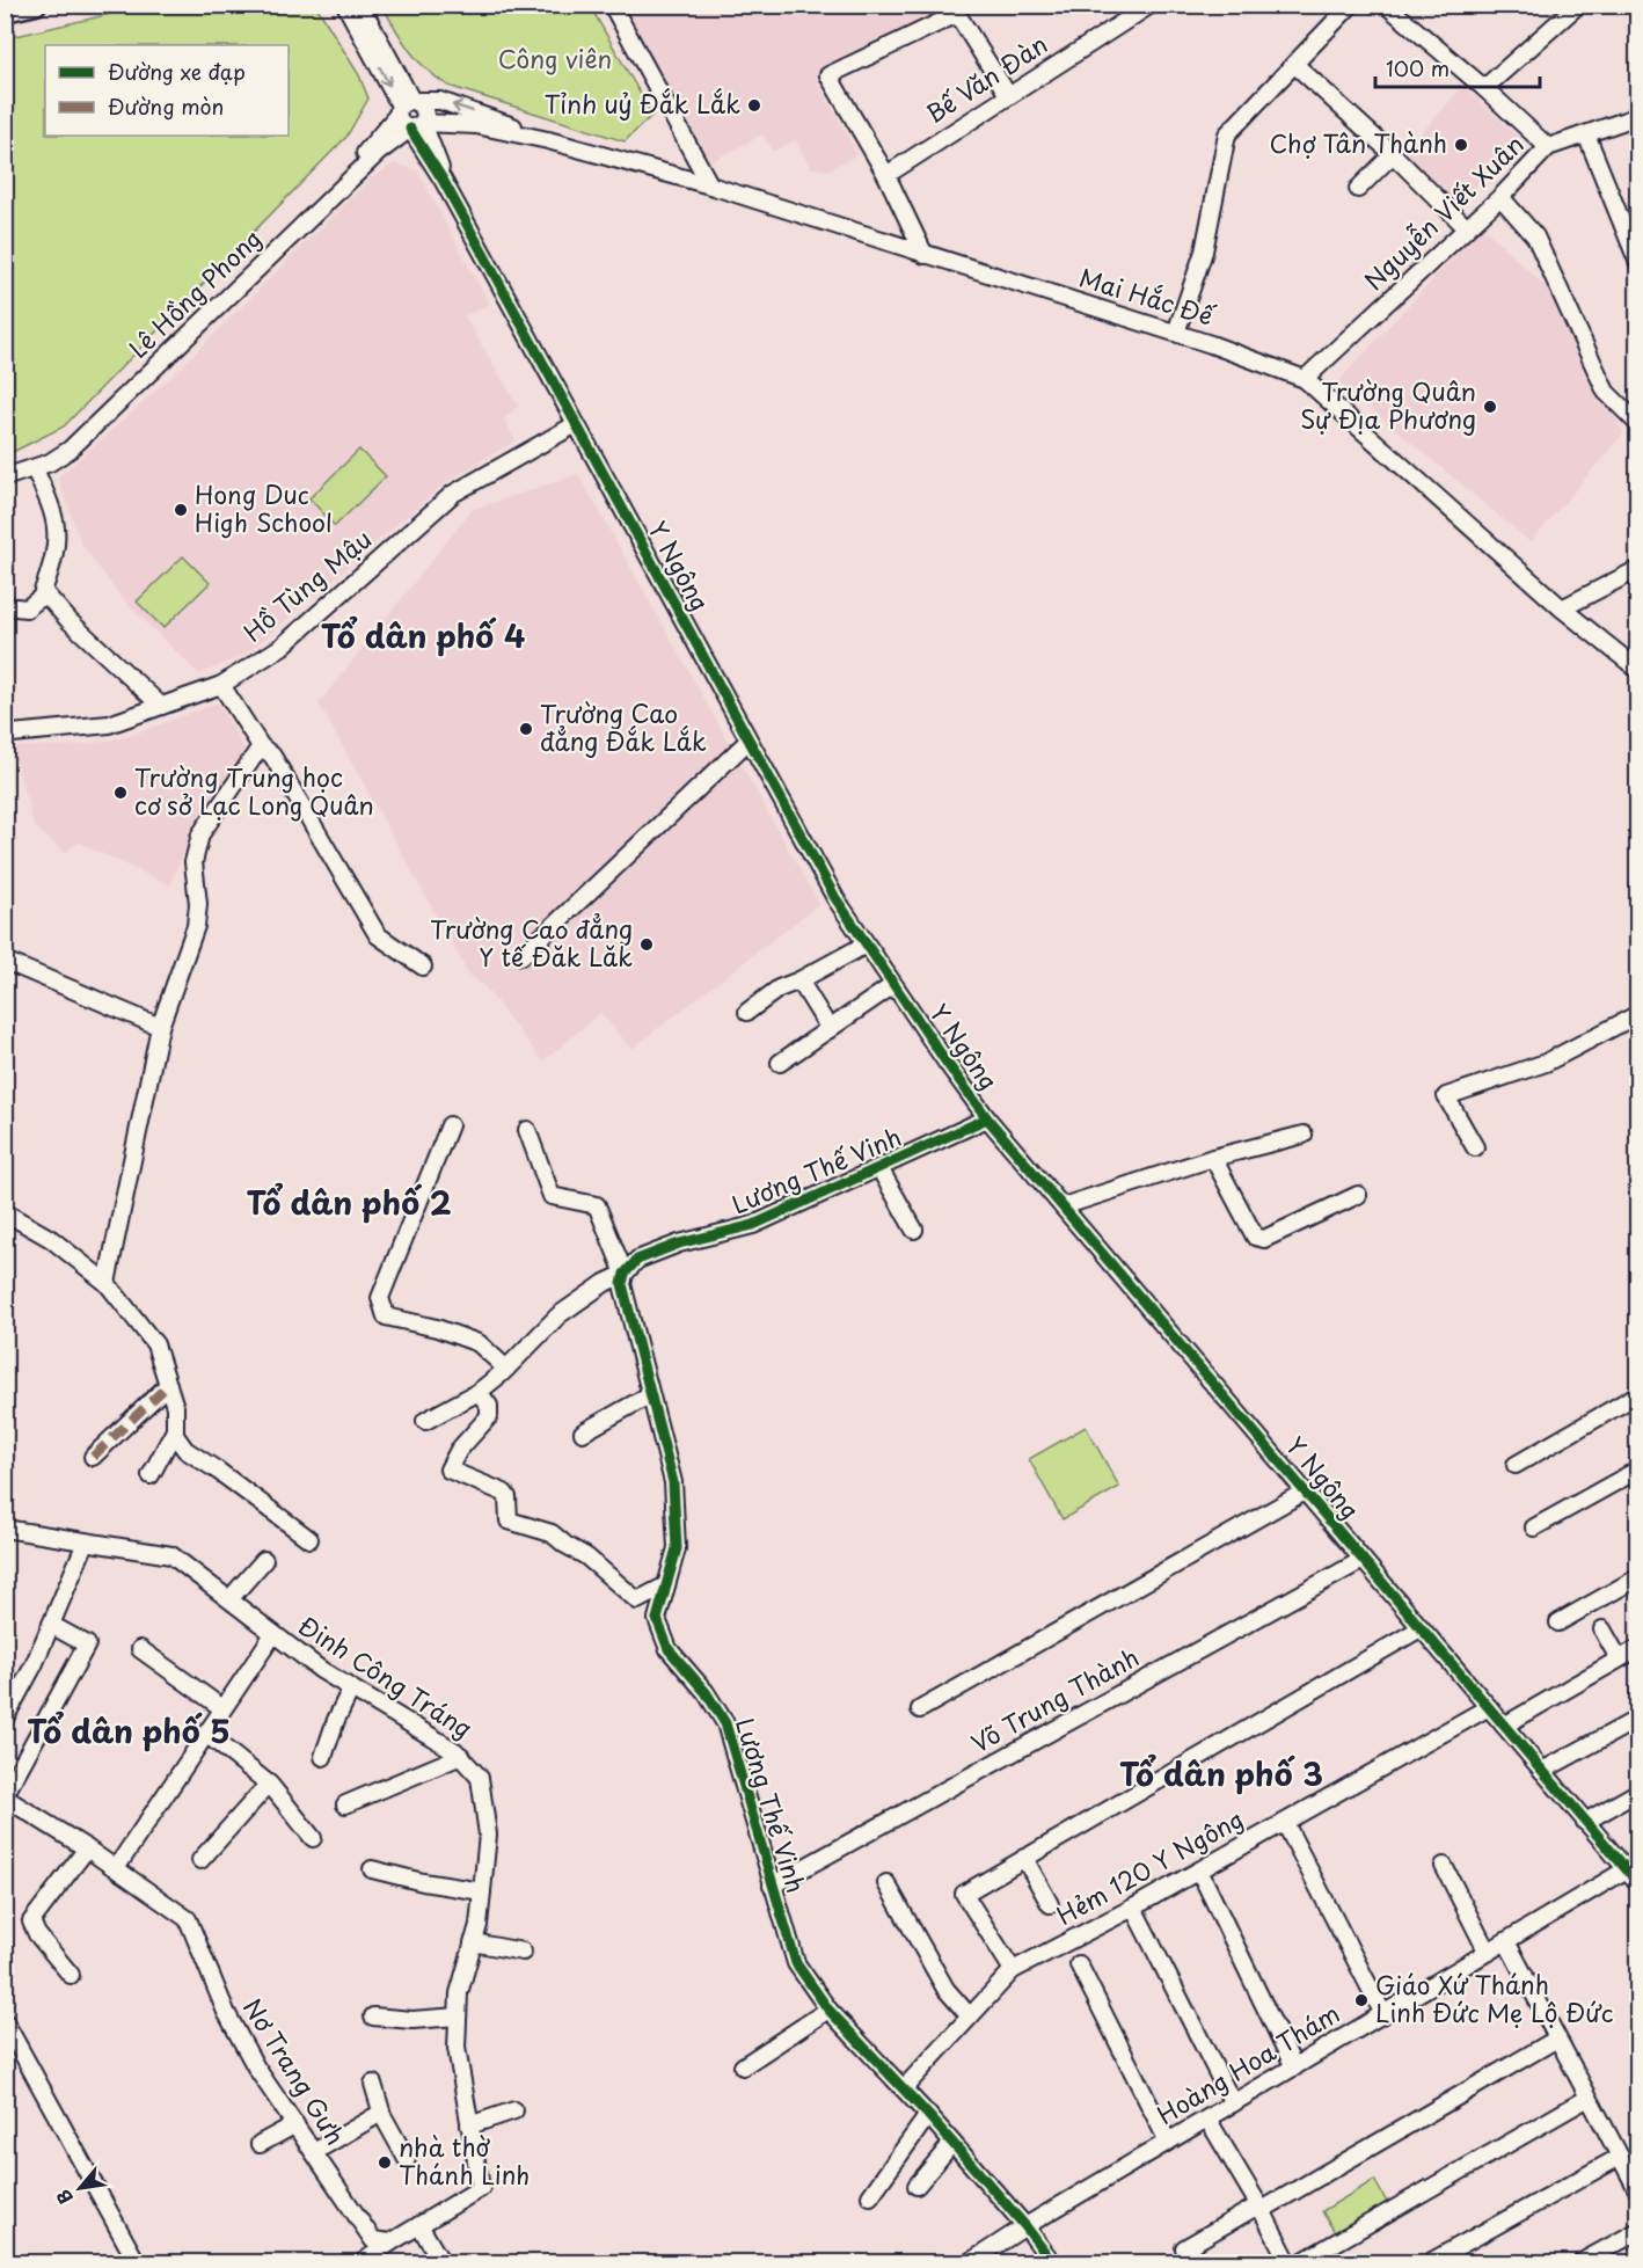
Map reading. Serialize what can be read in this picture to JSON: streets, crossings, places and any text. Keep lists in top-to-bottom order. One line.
{"streets":{"street":["Bế Văn Đàn","Nguyễn Viết Xuân","Lê Hồng Phong","Mai Hắc Đế","Y Ngông","Hồ Tùng Mậu","Lương Thế Vinh","Đinh Công Tráng","Võ Trung Thành","Hẻm 120 Y Ngông","Hoàng Hoa Thám","Nơ Trang Gưh"]},"crossings":[["Nguyễn Viết Xuân","Mai Hắc Đế"],["Lê Hồng Phong","Mai Hắc Đế"],["Lê Hồng Phong","Y Ngông"],["Mai Hắc Đế","Y Ngông"],["Y Ngông","Hồ Tùng Mậu"],["Y Ngông","Lương Thế Vinh"],["Y Ngông","Võ Trung Thành"],["Y Ngông","Hẻm 120 Y Ngông"],["Y Ngông","Hoàng Hoa Thám"],["Lương Thế Vinh","Võ Trung Thành"],["Lương Thế Vinh","Hẻm 120 Y Ngông"],["Lương Thế Vinh","Hoàng Hoa Thám"]],"districts":["Tổ dân phố 4","Tổ dân phố 2","Tổ dân phố 5","Tổ dân phố 3"],"parks":["Công viên"],"places":["Tỉnh uỷ Đắk Lắk","Chợ Tân Thành","Trường Quân Sự Địa Phương","Hong Duc High School","Trường Cao đẳng Đắk Lắk","Trường Trung học cơ sở Lạc Long Quân","Trường Cao đẳng Y tế Đăk Lăk","Giáo Xứ Thánh Linh Đức Mẹ Lộ Đức","nhà thờ Thánh Linh"],"legend":["Đường xe đạp","Đường mòn"],"scale_bar":"100 m","north":"bottom left"}
